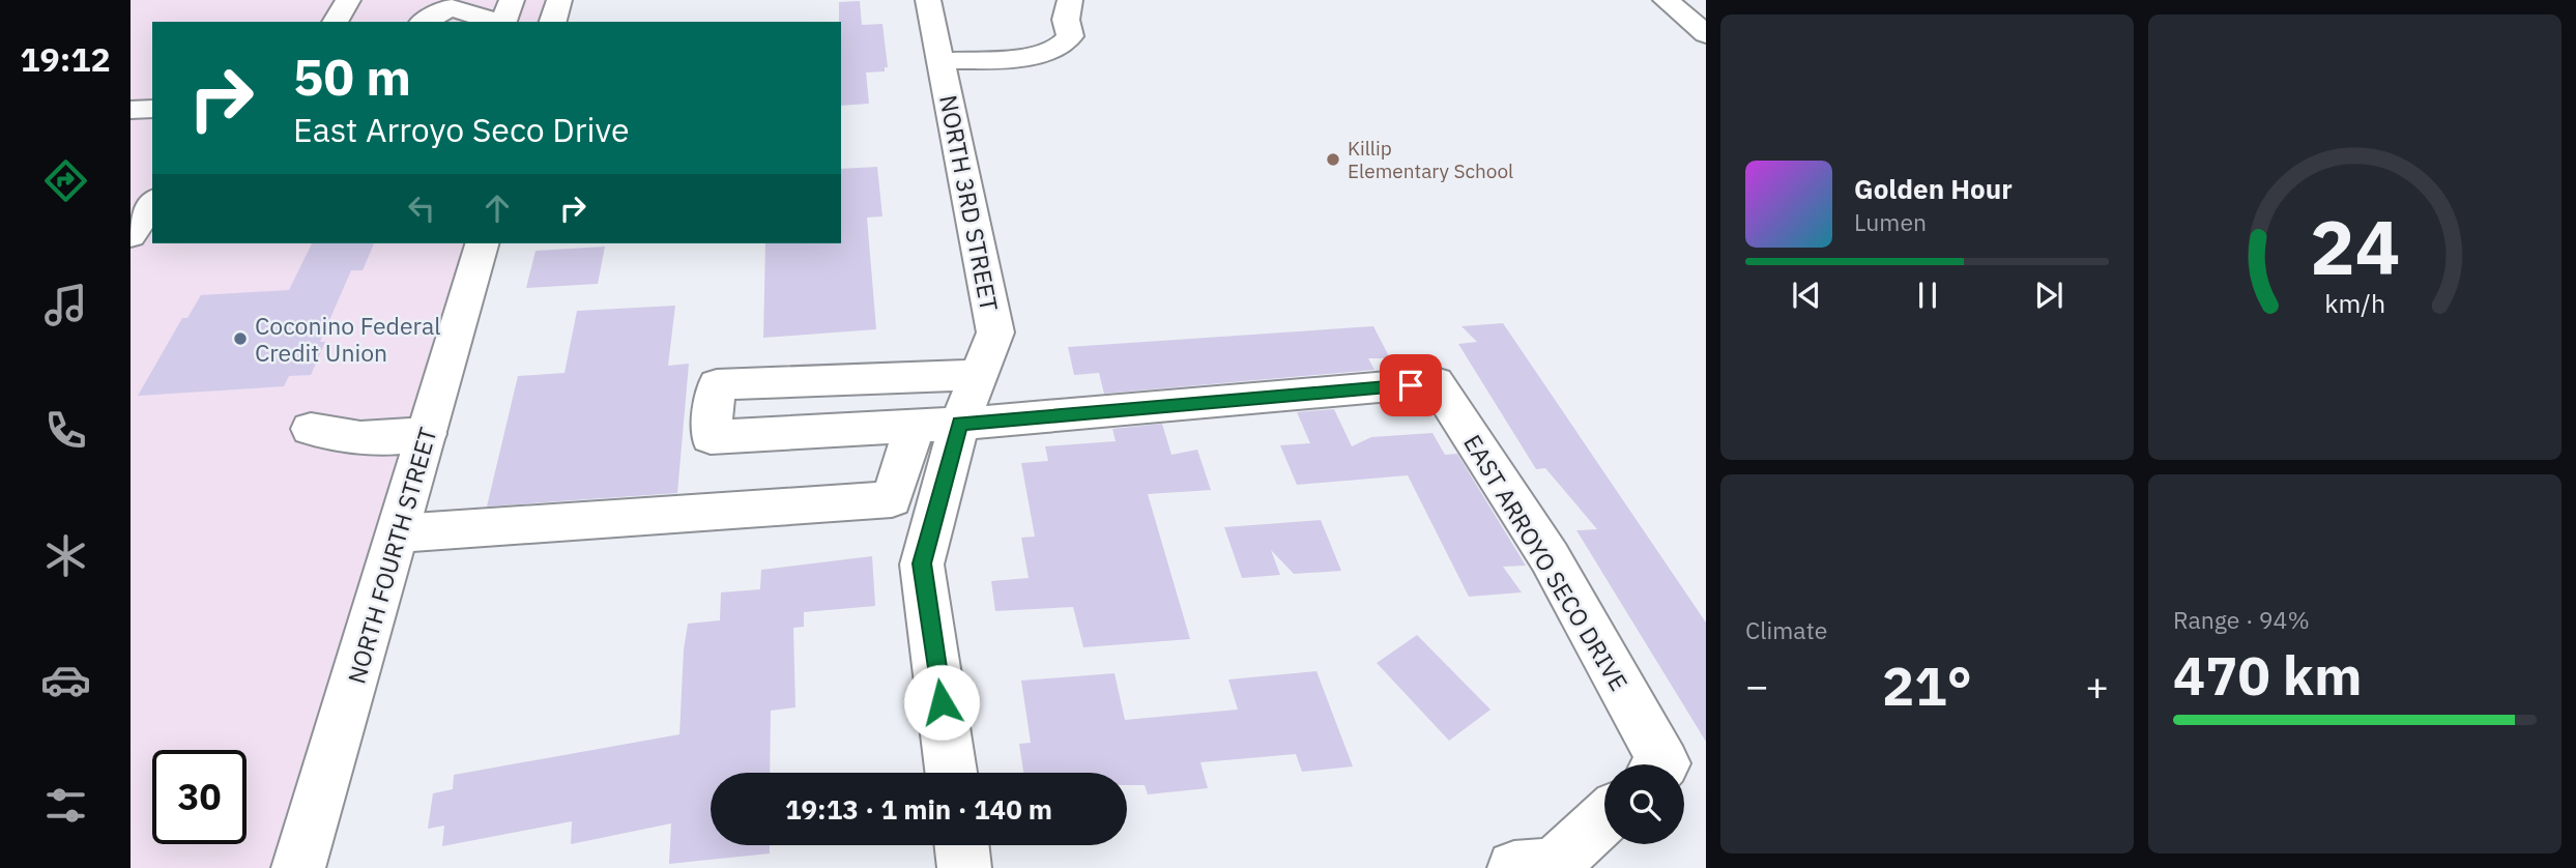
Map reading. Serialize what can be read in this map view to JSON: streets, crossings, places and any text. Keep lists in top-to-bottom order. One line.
{"streets":{"street":["NORTH 3RD STREET","NORTH FOURTH STREET","EAST ARROYO SECO DRIVE"]},"crossings":[["NORTH 3RD STREET","EAST ARROYO SECO DRIVE"]],"places":["Killip Elementary School","Coconino Federal Credit Union"],"page":{"tabs":"19:12","turn":["50 m","East Arroyo Seco Drive"],"song":["Golden Hour","Lumen"],"tile":["Climate",["Range · 94%","470 km"]],"heat":["−","21°","+"],"limit":"30","trip":"19:13 · 1 min · 140 m","gauge":["24","km/h"]}}
